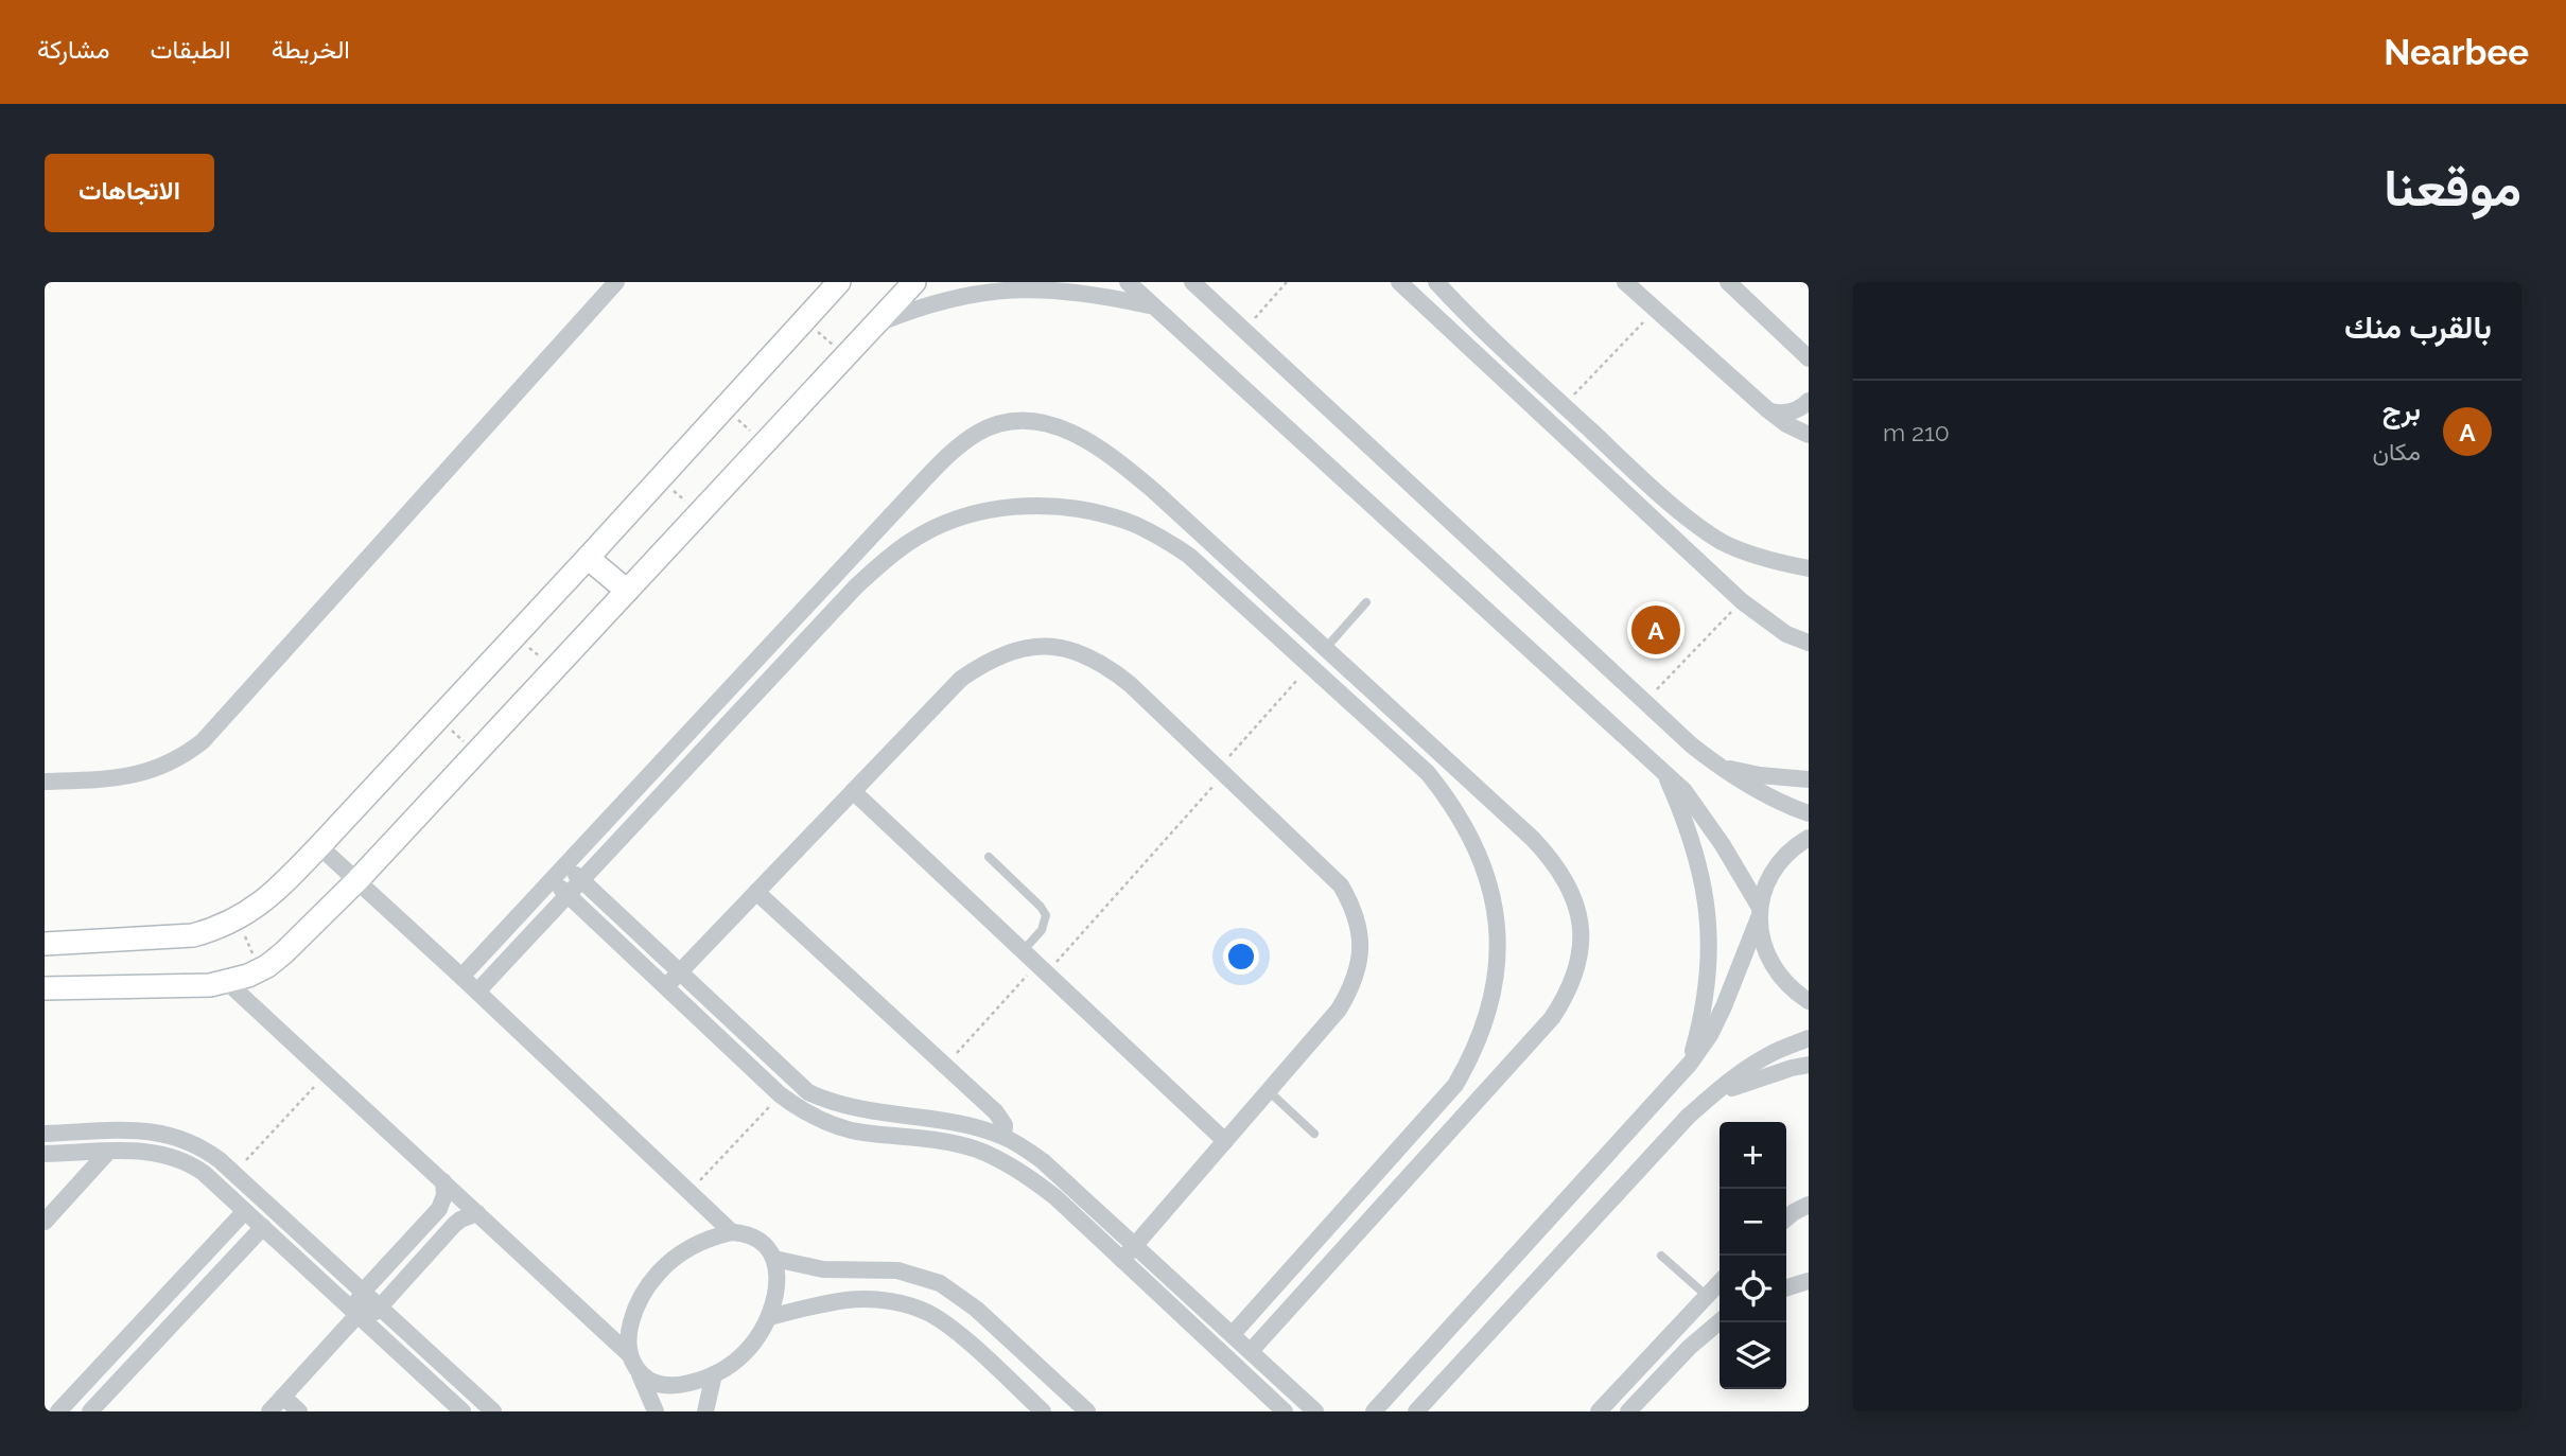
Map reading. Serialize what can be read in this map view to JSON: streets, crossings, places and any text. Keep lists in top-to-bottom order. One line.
{"page":{"header":"Nearbee","nav":["الخريطة","الطبقات","مشاركة"],"title":"موقعنا","buttons":"الاتجاهات","heading":"بالقرب منك","list":[{"mark":"A","name":"برج","note":"مكان","value":"210 m"}],"pins":"A","map_buttons":["+","−"]}}
